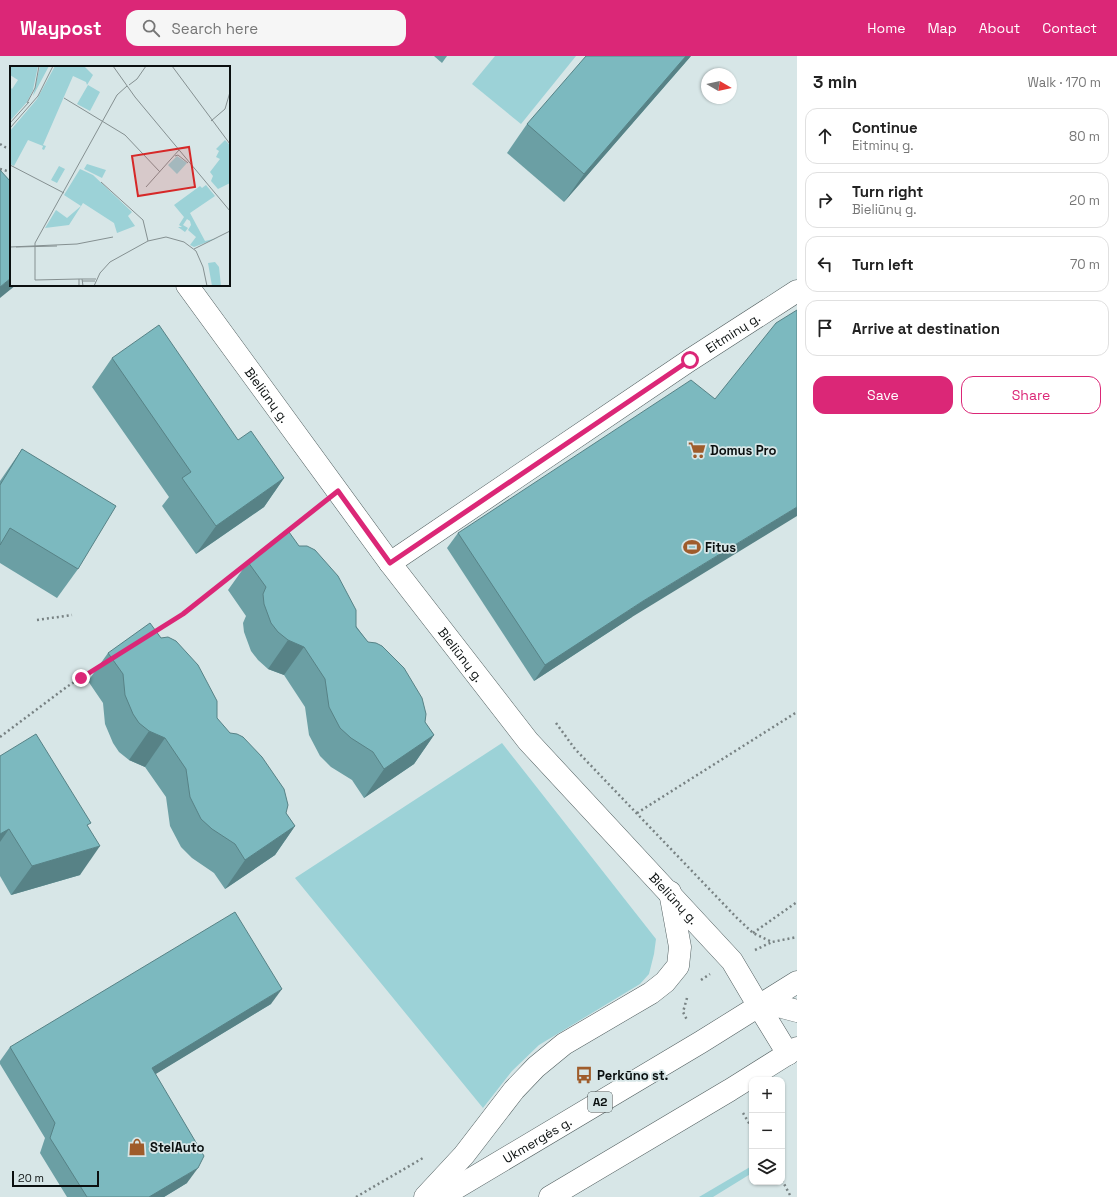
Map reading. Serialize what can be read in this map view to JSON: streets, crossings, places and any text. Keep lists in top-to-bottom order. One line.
{"streets":{"main road":["Eitminų g.","Bieliūnų g.","A2","Ukmergės g."]},"crossings":[["Eitminų g.","Bieliūnų g."],["Bieliūnų g.","Ukmergės g."]],"places":{"supermarket":["Domus Pro"],"sports":["Fitus"],"bus stop":["Perkūno st."],"shop":["StelAuto"]},"scale_bar":"20 m","north":"right","page":{"header":"Waypost","search":"Search here","nav":["Home","Map","About","Contact"],"heading":["3 min","Walk · 170 m"],"list":[["Continue","Eitminų g.","80 m"],["Turn right","Bieliūnų g.","20 m"],["Turn left","70 m"],"Arrive at destination"],"buttons":["Save","Share"],"map_buttons":["+","−"],"scale":"20 m"}}
